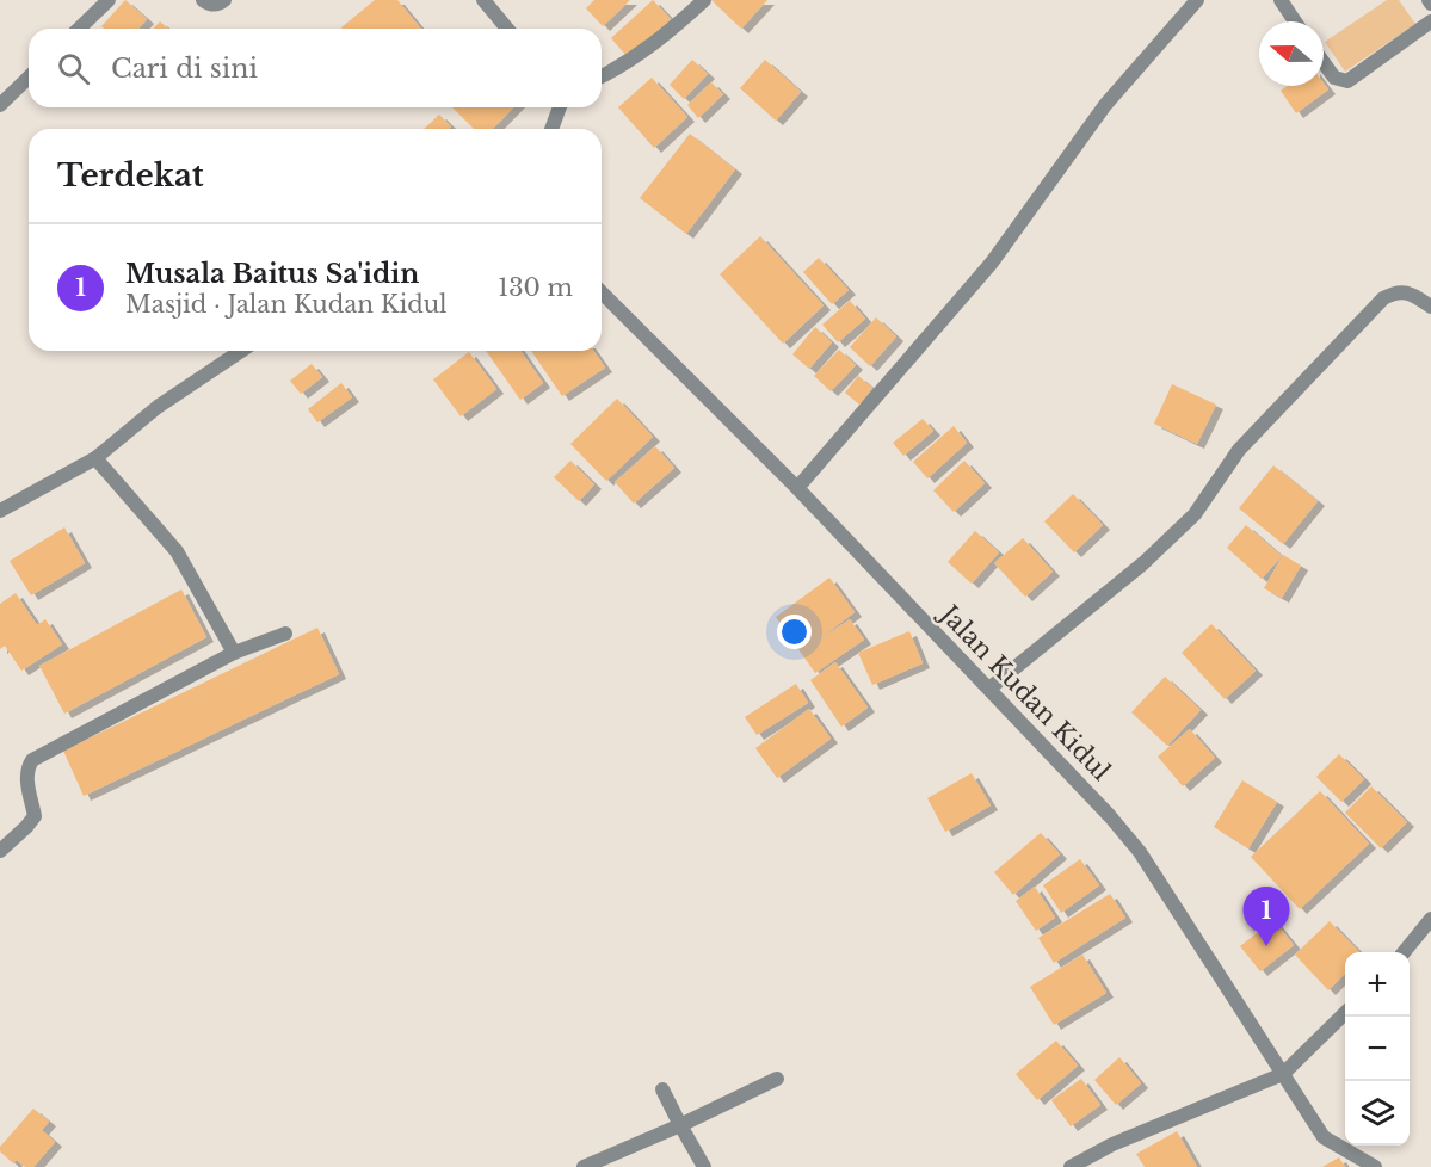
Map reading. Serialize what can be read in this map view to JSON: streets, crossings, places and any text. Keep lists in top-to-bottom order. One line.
{"streets":{"street":["Jalan Kudan Kidul"]},"north":"left","page":{"search":"Cari di sini","heading":"Terdekat","list":[{"mark":"1","name":"Musala Baitus Sa'idin","note":"Masjid · Jalan Kudan Kidul","value":"130 m"}],"pins":"1","map_buttons":["+","−"]}}
